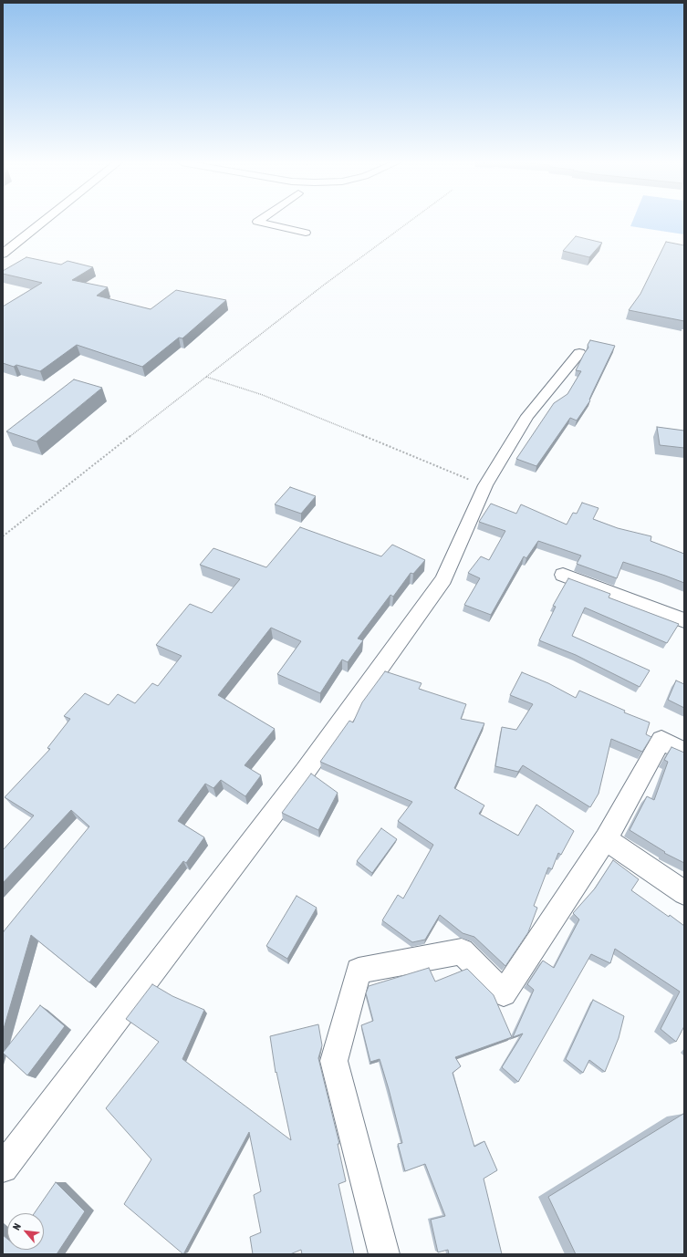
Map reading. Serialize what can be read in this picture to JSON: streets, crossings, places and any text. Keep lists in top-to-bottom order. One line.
{"north":"top left"}
